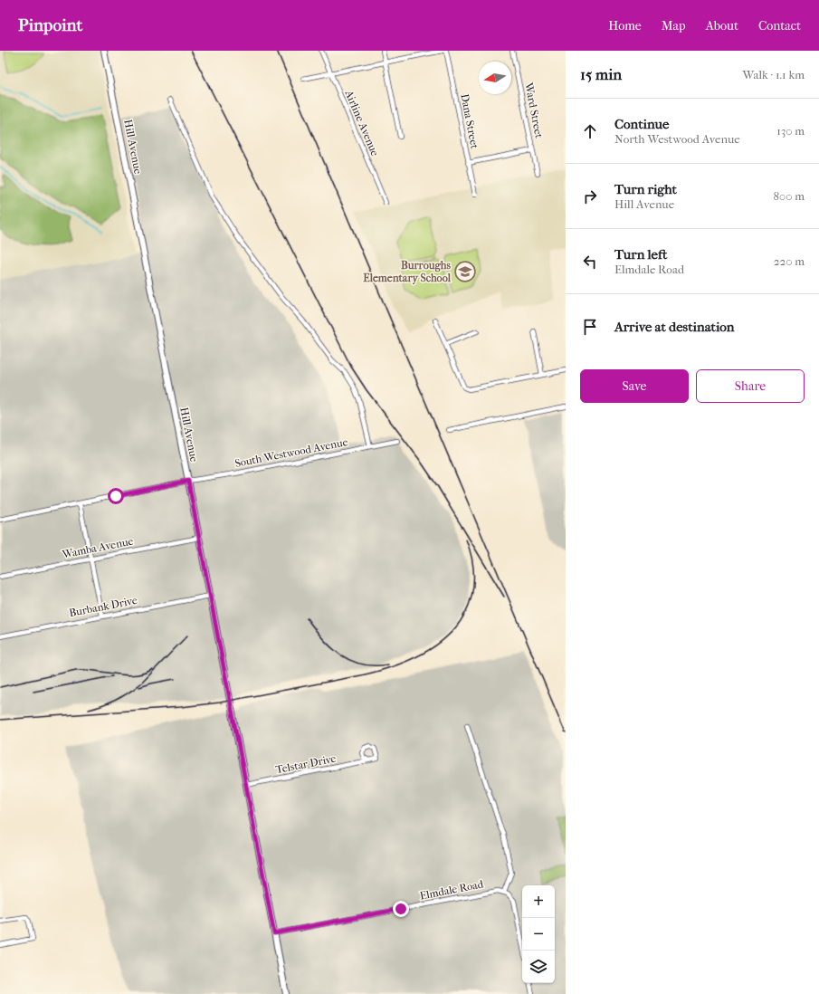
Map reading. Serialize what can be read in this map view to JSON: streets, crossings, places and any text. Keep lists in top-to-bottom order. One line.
{"streets":{"main road":["Hill Avenue"],"street":["Ward Street","Dana Street","Airline Avenue","South Westwood Avenue","Wamba Avenue","Burbank Drive","Telstar Drive","Elmdale Road"]},"crossings":[["Hill Avenue","South Westwood Avenue"],["Hill Avenue","Wamba Avenue"],["Hill Avenue","Burbank Drive"],["Hill Avenue","Telstar Drive"],["Hill Avenue","Elmdale Road"]],"places":{"school or university":["Burroughs Elementary School"]},"north":"left","page":{"header":"Pinpoint","nav":["Home","Map","About","Contact"],"heading":["15 min","Walk · 1.1 km"],"list":[["Continue","North Westwood Avenue","130 m"],["Turn right","Hill Avenue","800 m"],["Turn left","Elmdale Road","220 m"],"Arrive at destination"],"buttons":["Save","Share"],"map_buttons":["+","−"]}}
